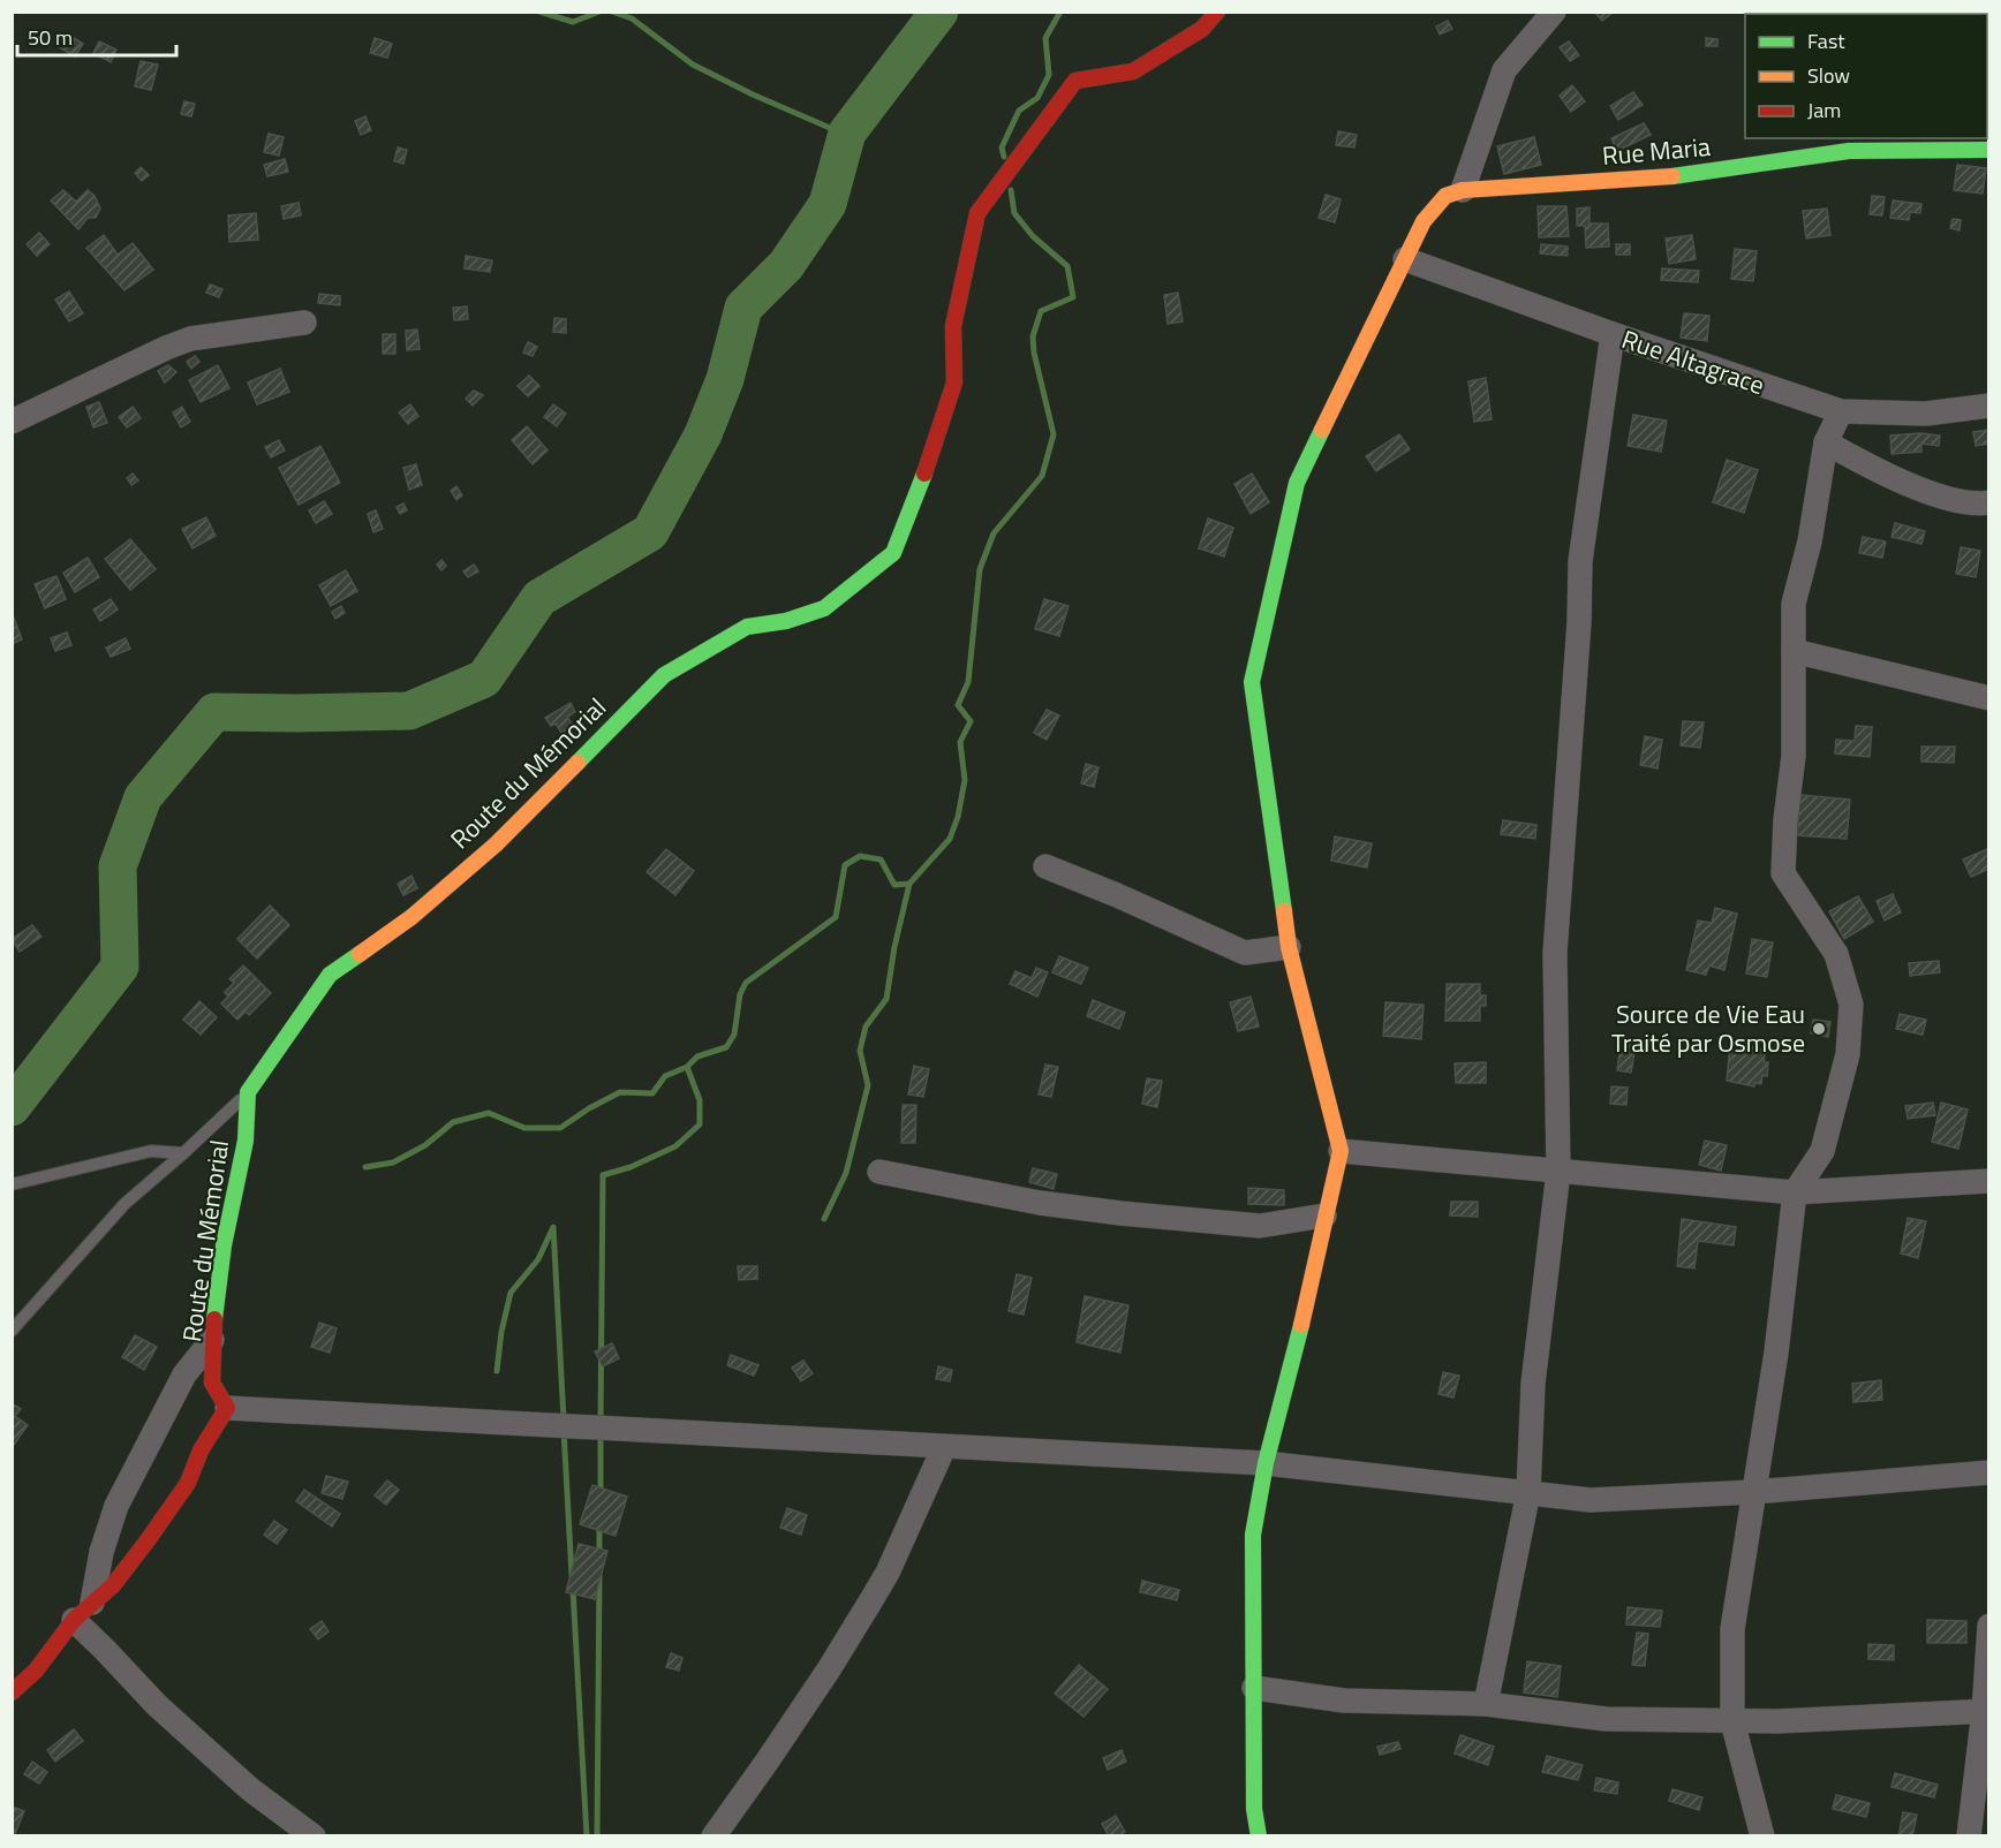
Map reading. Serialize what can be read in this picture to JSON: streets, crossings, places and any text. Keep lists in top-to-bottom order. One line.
{"streets":{"street":["Rue Maria","Rue Altagrace","Route du Mémorial"]},"crossings":[["Rue Maria","Rue Altagrace"]],"places":["Source de Vie Eau Traité par Osmose"],"legend":["Fast","Slow","Jam"],"scale_bar":"50 m"}
